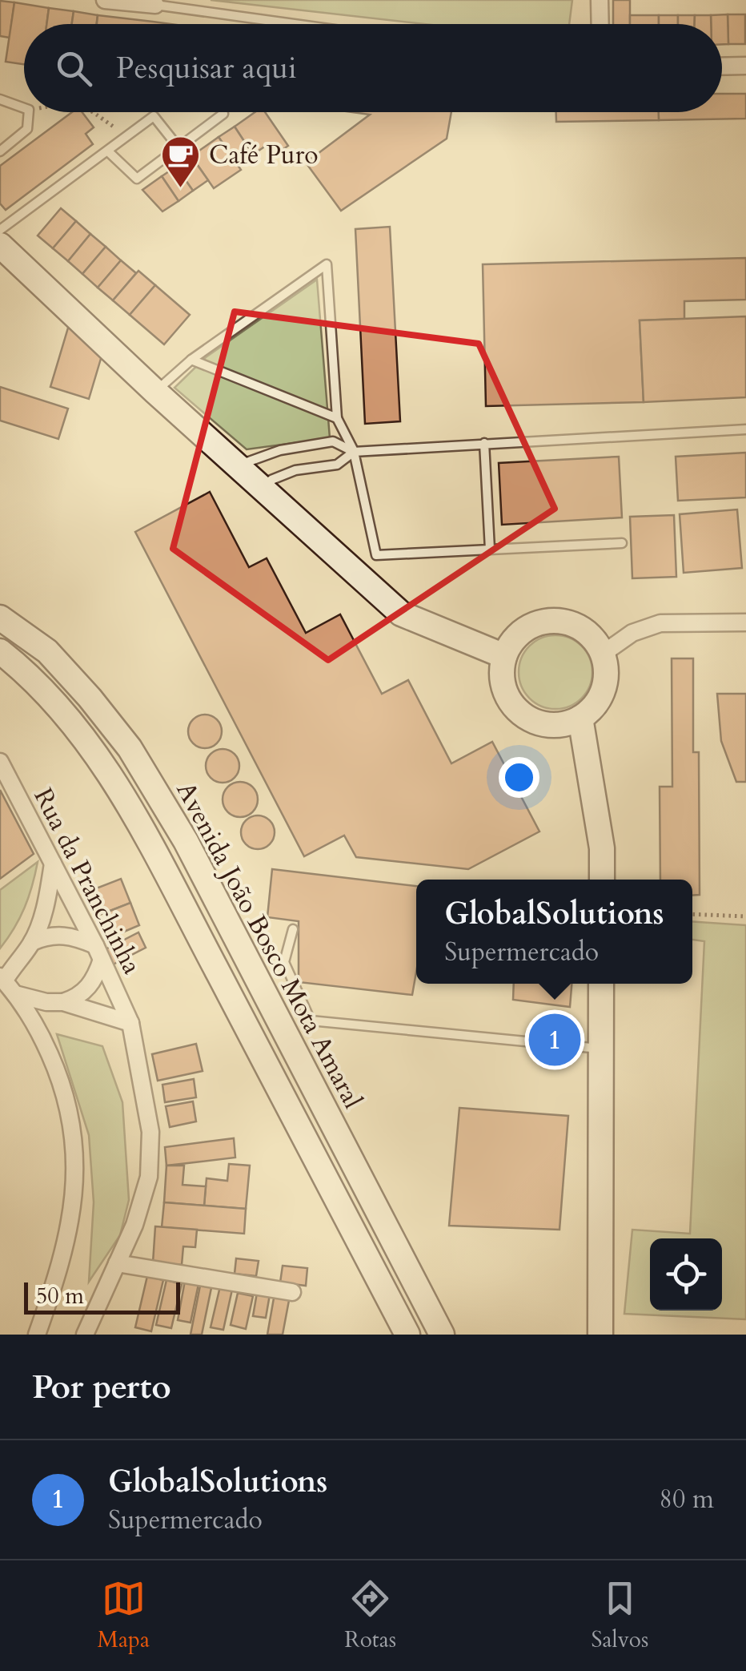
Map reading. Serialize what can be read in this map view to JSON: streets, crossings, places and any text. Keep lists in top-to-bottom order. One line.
{"streets":{"main road":["Avenida João Bosco Mota Amaral"],"street":["Rua da Pranchinha"]},"places":{"cafe":["Café Puro"]},"scale_bar":"50 m","page":{"search":"Pesquisar aqui","popup":["GlobalSolutions","Supermercado"],"pins":"1","scale":"50 m","heading":"Por perto","list":[{"mark":"1","name":"GlobalSolutions","note":"Supermercado","value":"80 m"}],"nav":["Mapa","Rotas","Salvos"]}}
